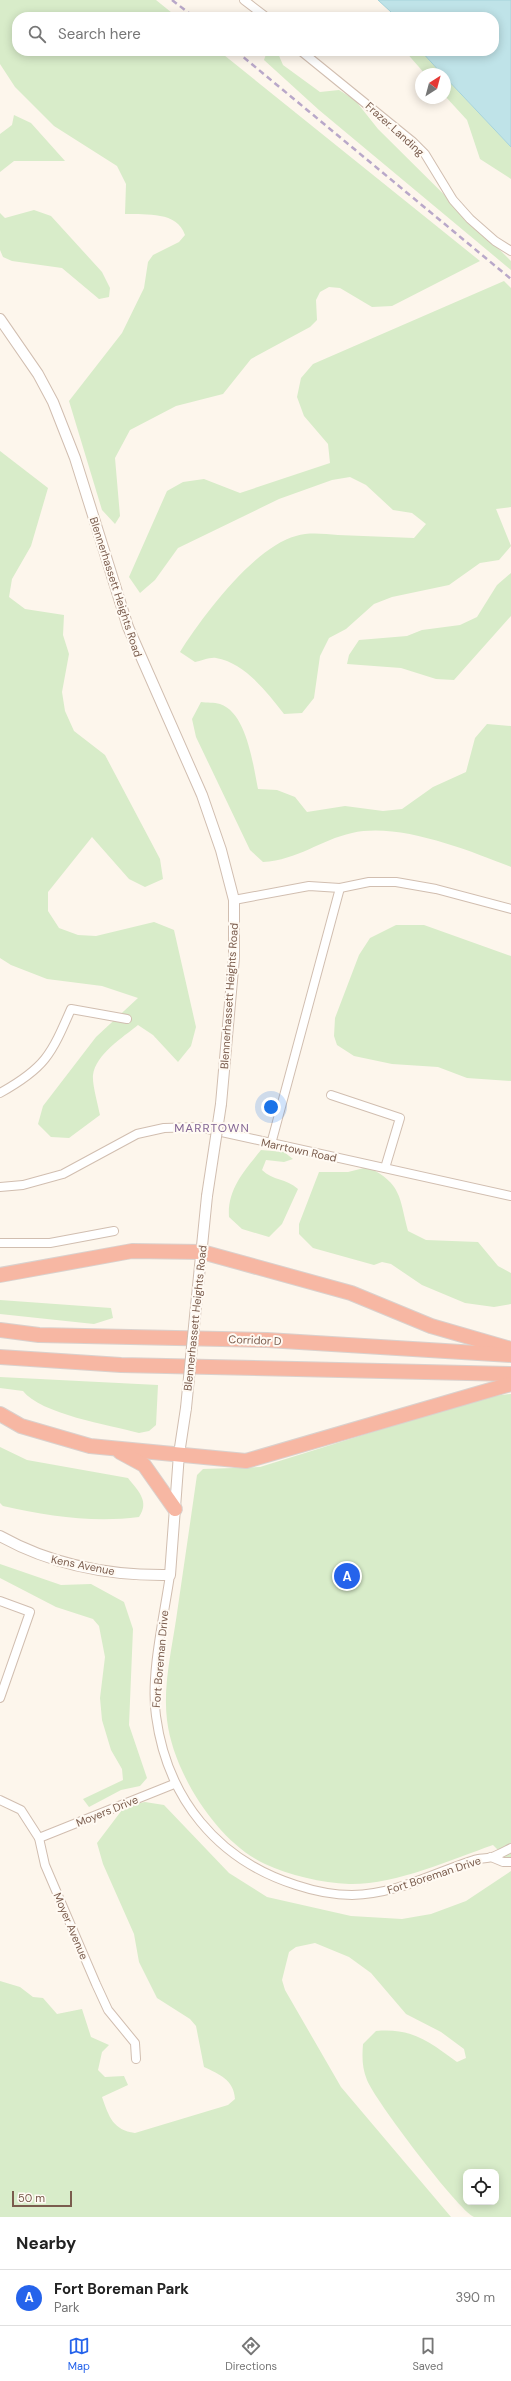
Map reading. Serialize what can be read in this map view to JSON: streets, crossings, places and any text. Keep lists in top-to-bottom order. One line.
{"streets":{"highway":["Corridor D"],"street":["Frazer Landing","Blennerhassett Heights Road","Marrtown Road","Kens Avenue","Fort Boreman Drive","Moyers Drive","Moyer Avenue"]},"crossings":[["Blennerhassett Heights Road","Kens Avenue"],["Blennerhassett Heights Road","Fort Boreman Drive"],["Kens Avenue","Fort Boreman Drive"],["Fort Boreman Drive","Moyers Drive"],["Moyers Drive","Moyer Avenue"]],"districts":["MARRTOWN"],"scale_bar":"50 m","north":"top right","page":{"search":"Search here","pins":"A","scale":"50 m","heading":"Nearby","list":[{"mark":"A","name":"Fort Boreman Park","note":"Park","value":"390 m"}],"nav":["Map","Directions","Saved"]}}
